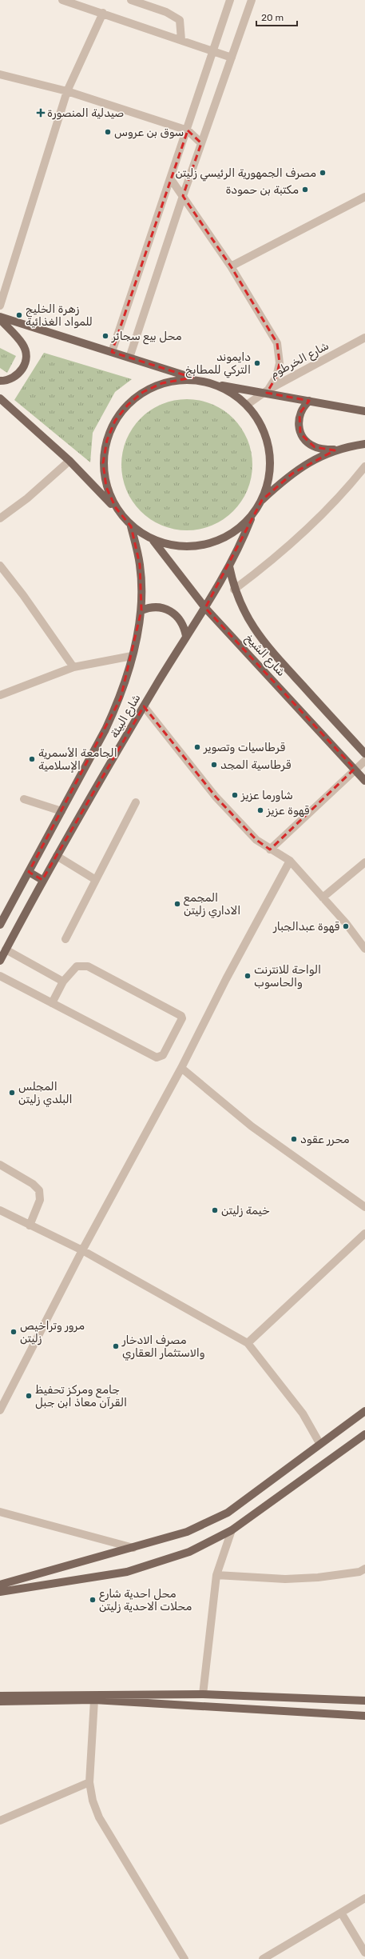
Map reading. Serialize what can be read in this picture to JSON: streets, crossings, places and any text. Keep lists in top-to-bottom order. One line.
{"streets":{"main road":["شارع الشيخ","شارع البيئة"],"street":["شارع الخرطوم"]},"crossings":[["شارع الشيخ","شارع البيئة"]],"places":{"health":["صيدلية المنصورة"],"other":["سوق بن عروس","مصرف الجمهورية الرئيسي زليتن","مكتبة بن حمودة","زهرة الخليج للمواد الغذائية","محل بيع سجائر","دايموند التركي للمطابخ","قرطاسيات وتصوير","الجامعة الأسمرية الإسلامية","قرطاسية المجد","شاورما عزيز","قهوة عزيز","المجمع الاداري زليتن","قهوة عبدالجبار","الواحة للانترنت والحاسوب","المجلس البلدي زليتن","محرر عقود","خيمة زليتن","مرور وتراخيص زليتن","مصرف اﻻدخار واﻻستثمار العقاري","جامع ومركز تحفيظ القرآن معاذ ابن جبل","محل احدية شارع محلات الاحدية زليتن"]},"scale_bar":"20 m"}
